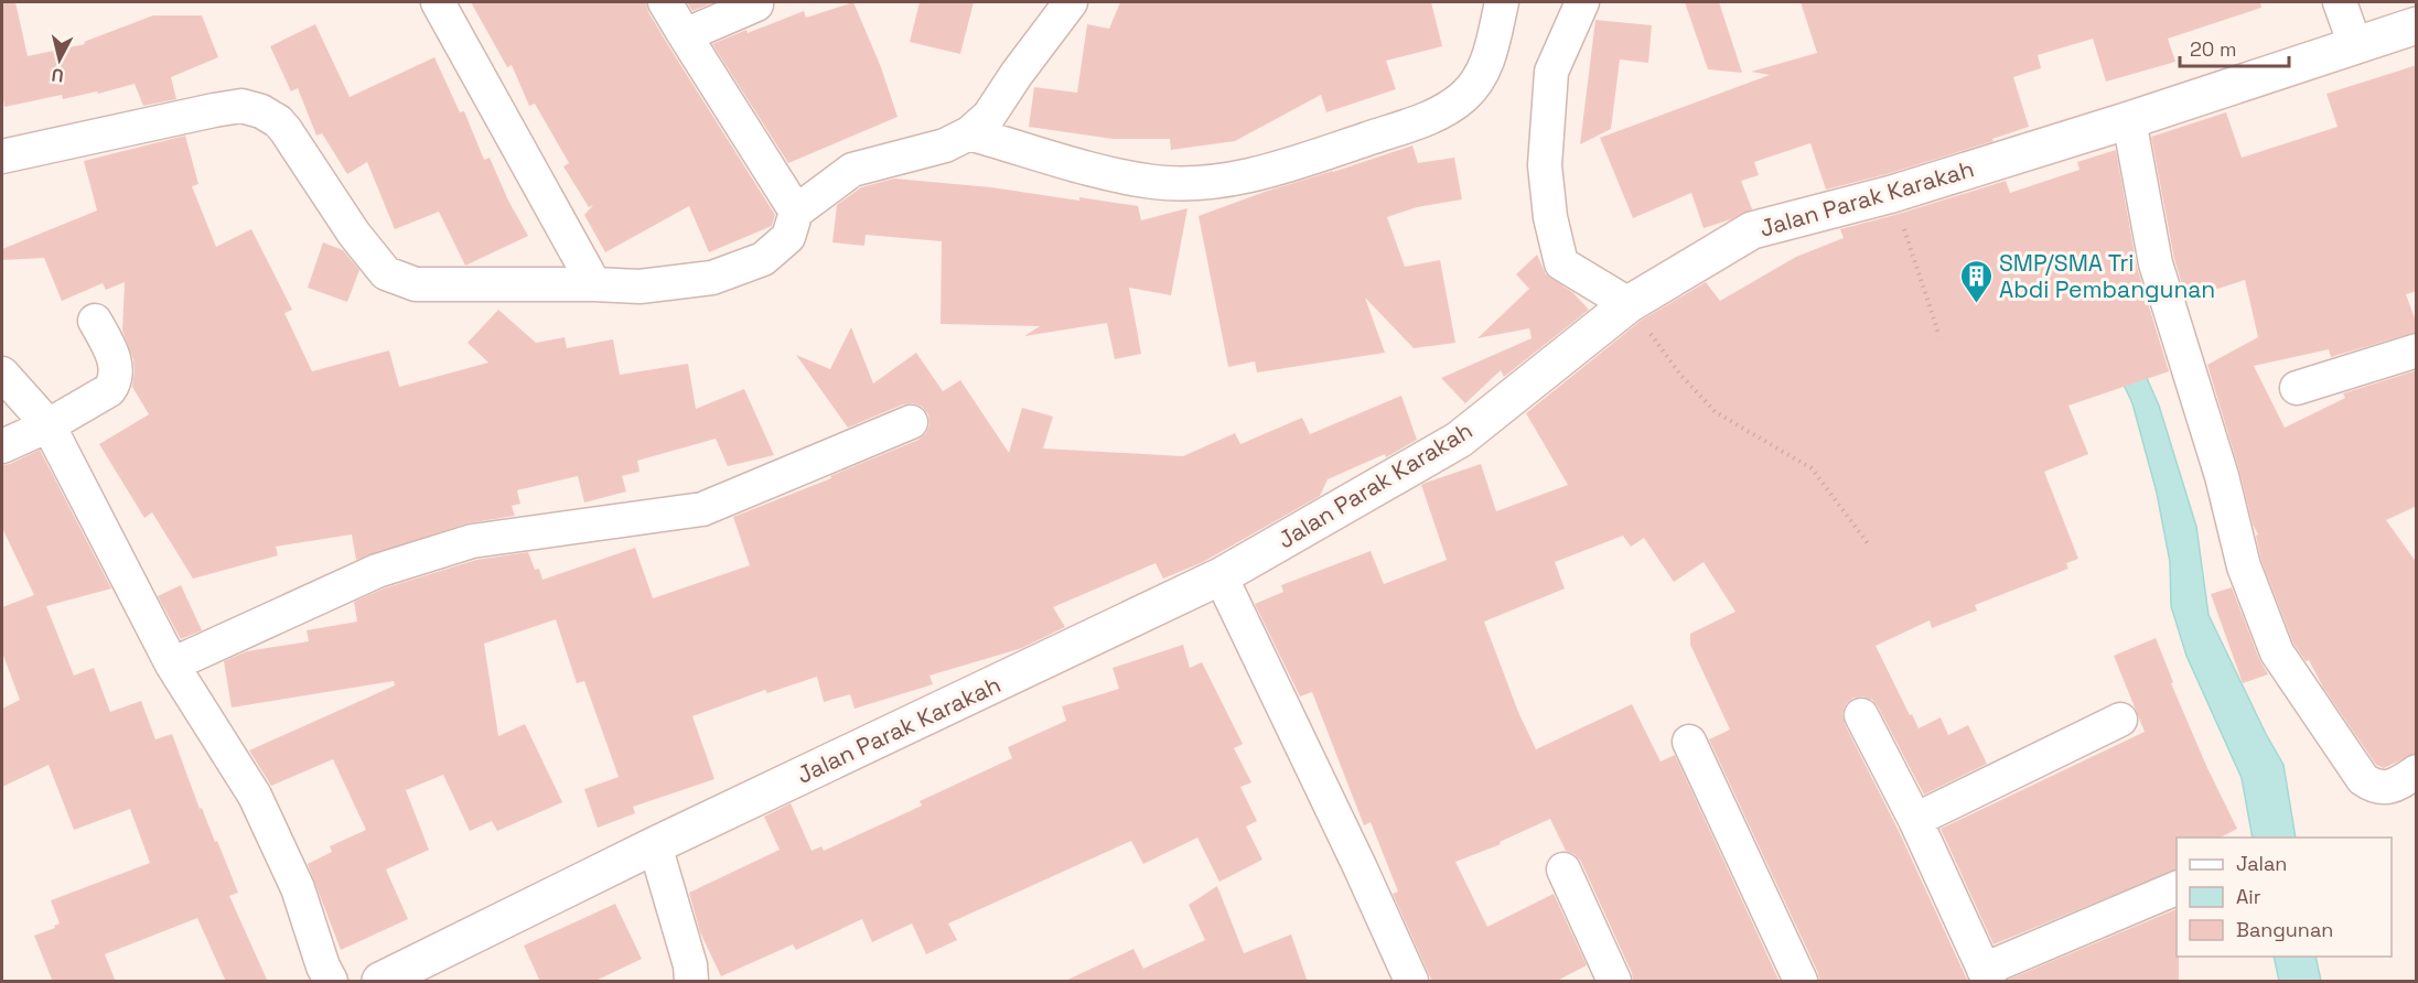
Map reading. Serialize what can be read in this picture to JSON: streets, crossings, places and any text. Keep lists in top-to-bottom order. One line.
{"streets":{"street":["Jalan Parak Karakah"]},"places":{"building":["SMP/SMA Tri Abdi Pembangunan"]},"legend":["Jalan","Air","Bangunan"],"scale_bar":"20 m","north":"bottom"}
